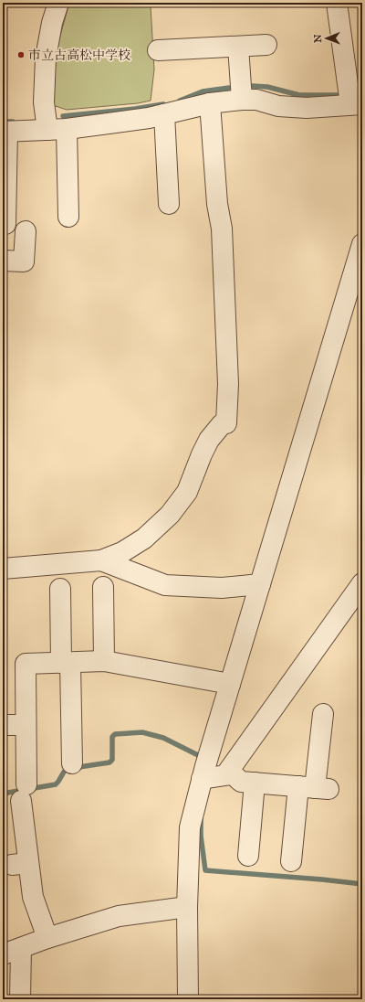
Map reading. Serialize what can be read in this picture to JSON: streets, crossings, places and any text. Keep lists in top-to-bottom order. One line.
{"places":["市立古高松中学校"],"north":"left"}
